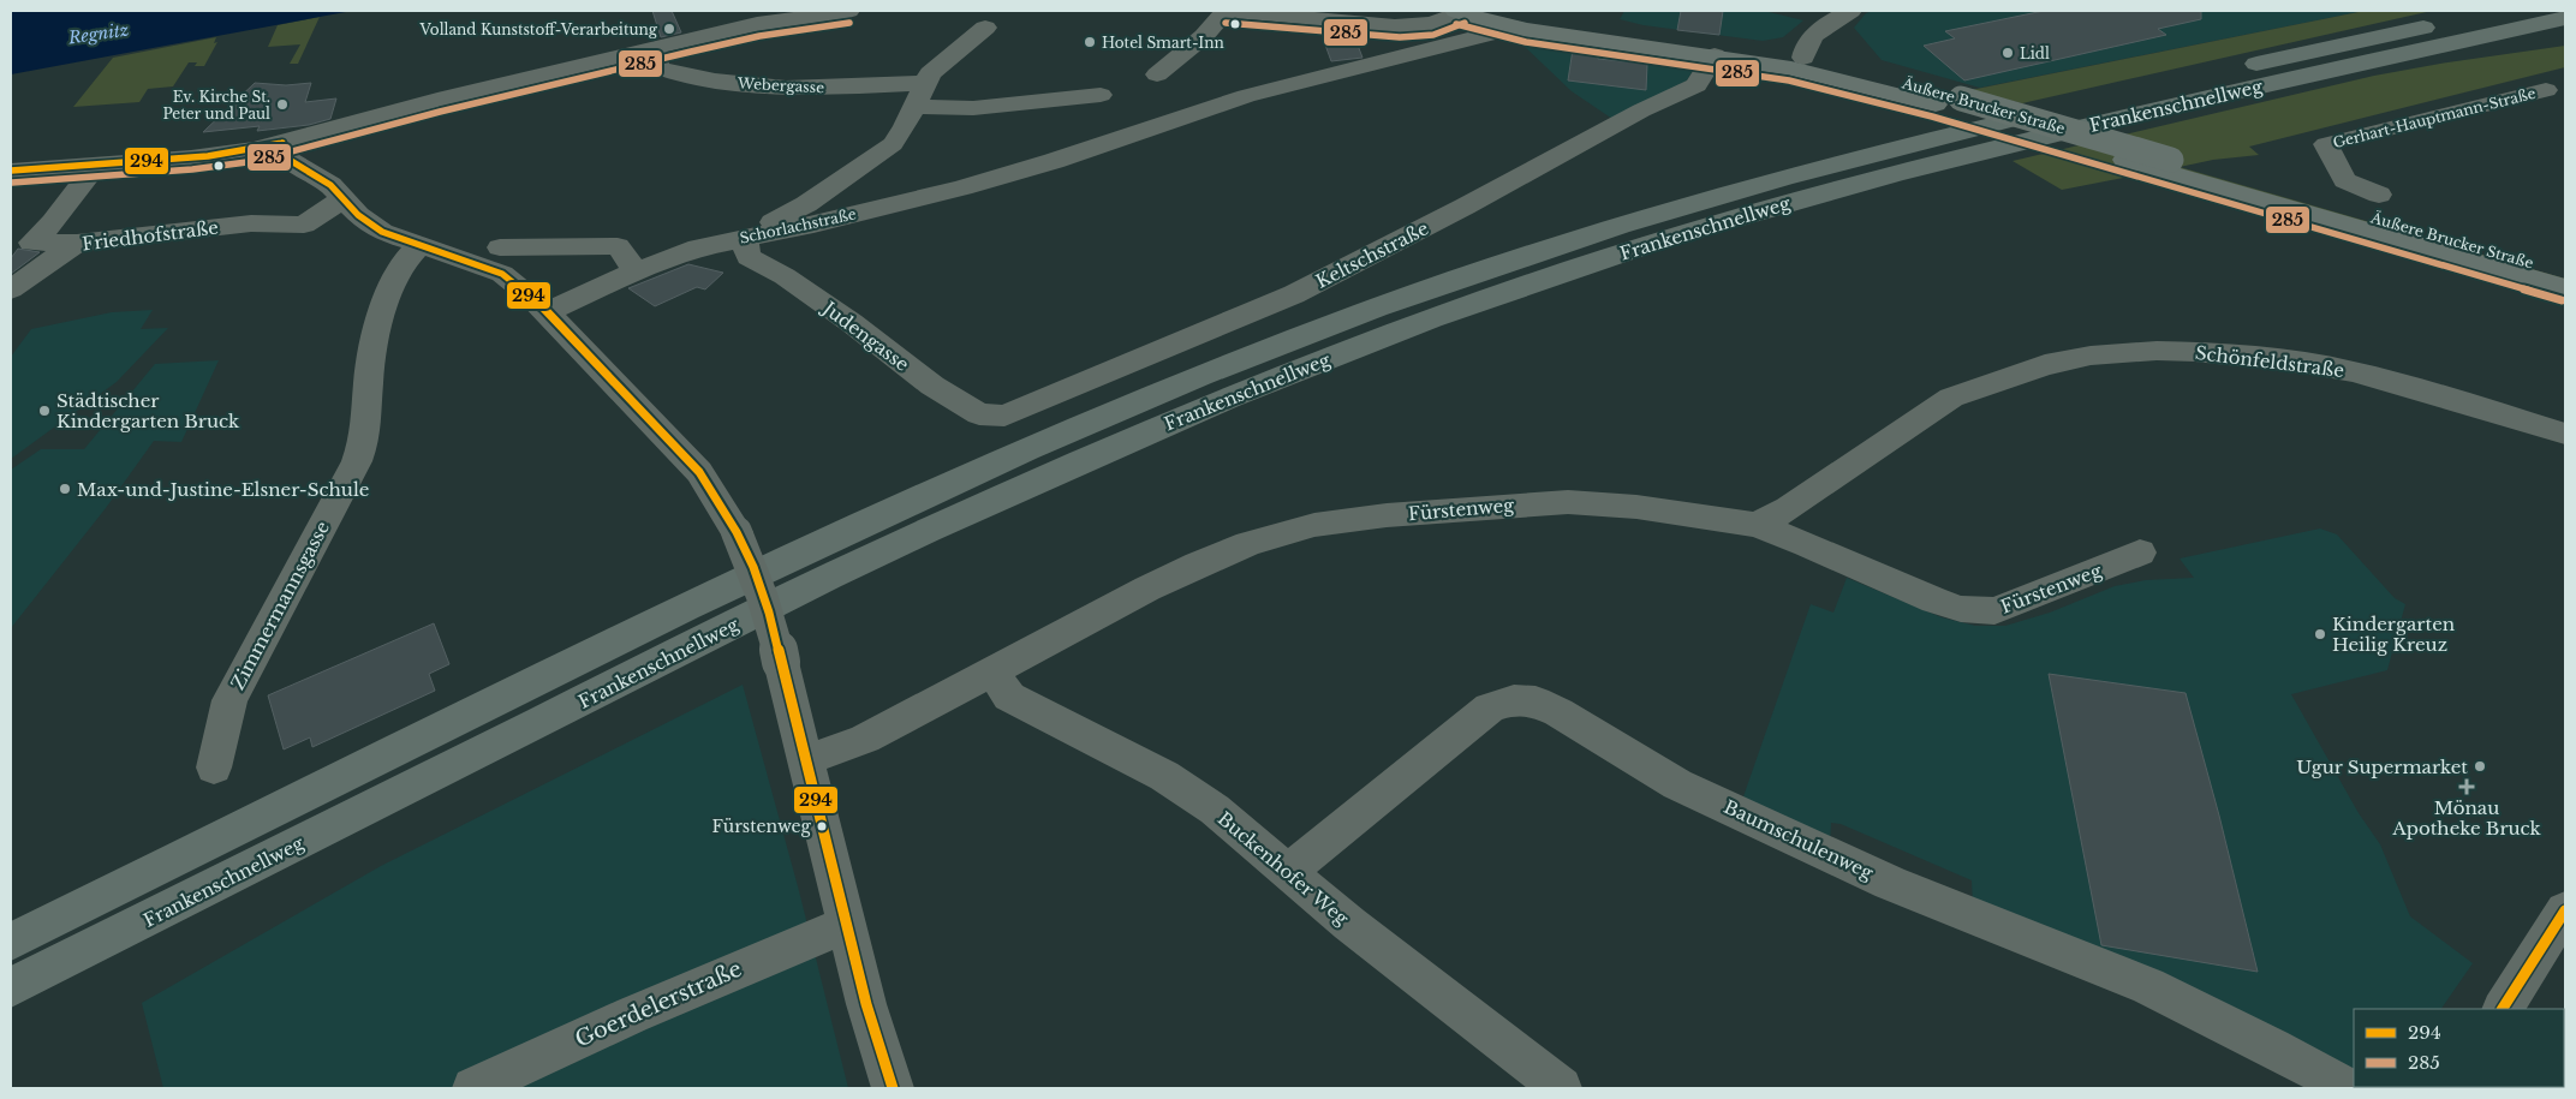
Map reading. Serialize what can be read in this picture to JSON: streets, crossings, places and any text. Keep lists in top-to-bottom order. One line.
{"streets":{"highway":["Frankenschnellweg"],"main road":["Äußere Brucker Straße"],"street":["Webergasse","Gerhart-Hauptmann-Straße","Schorlachstraße","Friedhofstraße","Keltschstraße","Judengasse","Schönfeldstraße","Fürstenweg","Zimmermannsgasse","Baumschulenweg","Buckenhofer Weg","Goerdelerstraße"]},"crossings":[["Äußere Brucker Straße","Schorlachstraße"],["Äußere Brucker Straße","Keltschstraße"],["Schorlachstraße","Judengasse"],["Keltschstraße","Judengasse"],["Schönfeldstraße","Fürstenweg"],["Fürstenweg","Buckenhofer Weg"],["Baumschulenweg","Buckenhofer Weg"]],"water":["Regnitz"],"places":{"other":["Volland Kunststoff-Verarbeitung","Hotel Smart-Inn","Lidl","Ev. Kirche St. Peter und Paul","Städtischer Kindergarten Bruck","Max-und-Justine-Elsner-Schule","Kindergarten Heilig Kreuz","Ugur Supermarket","Fürstenweg"],"health":["Mönau Apotheke Bruck"]},"lines":["transit line 285","transit line 294"],"legend":["294","285"]}
